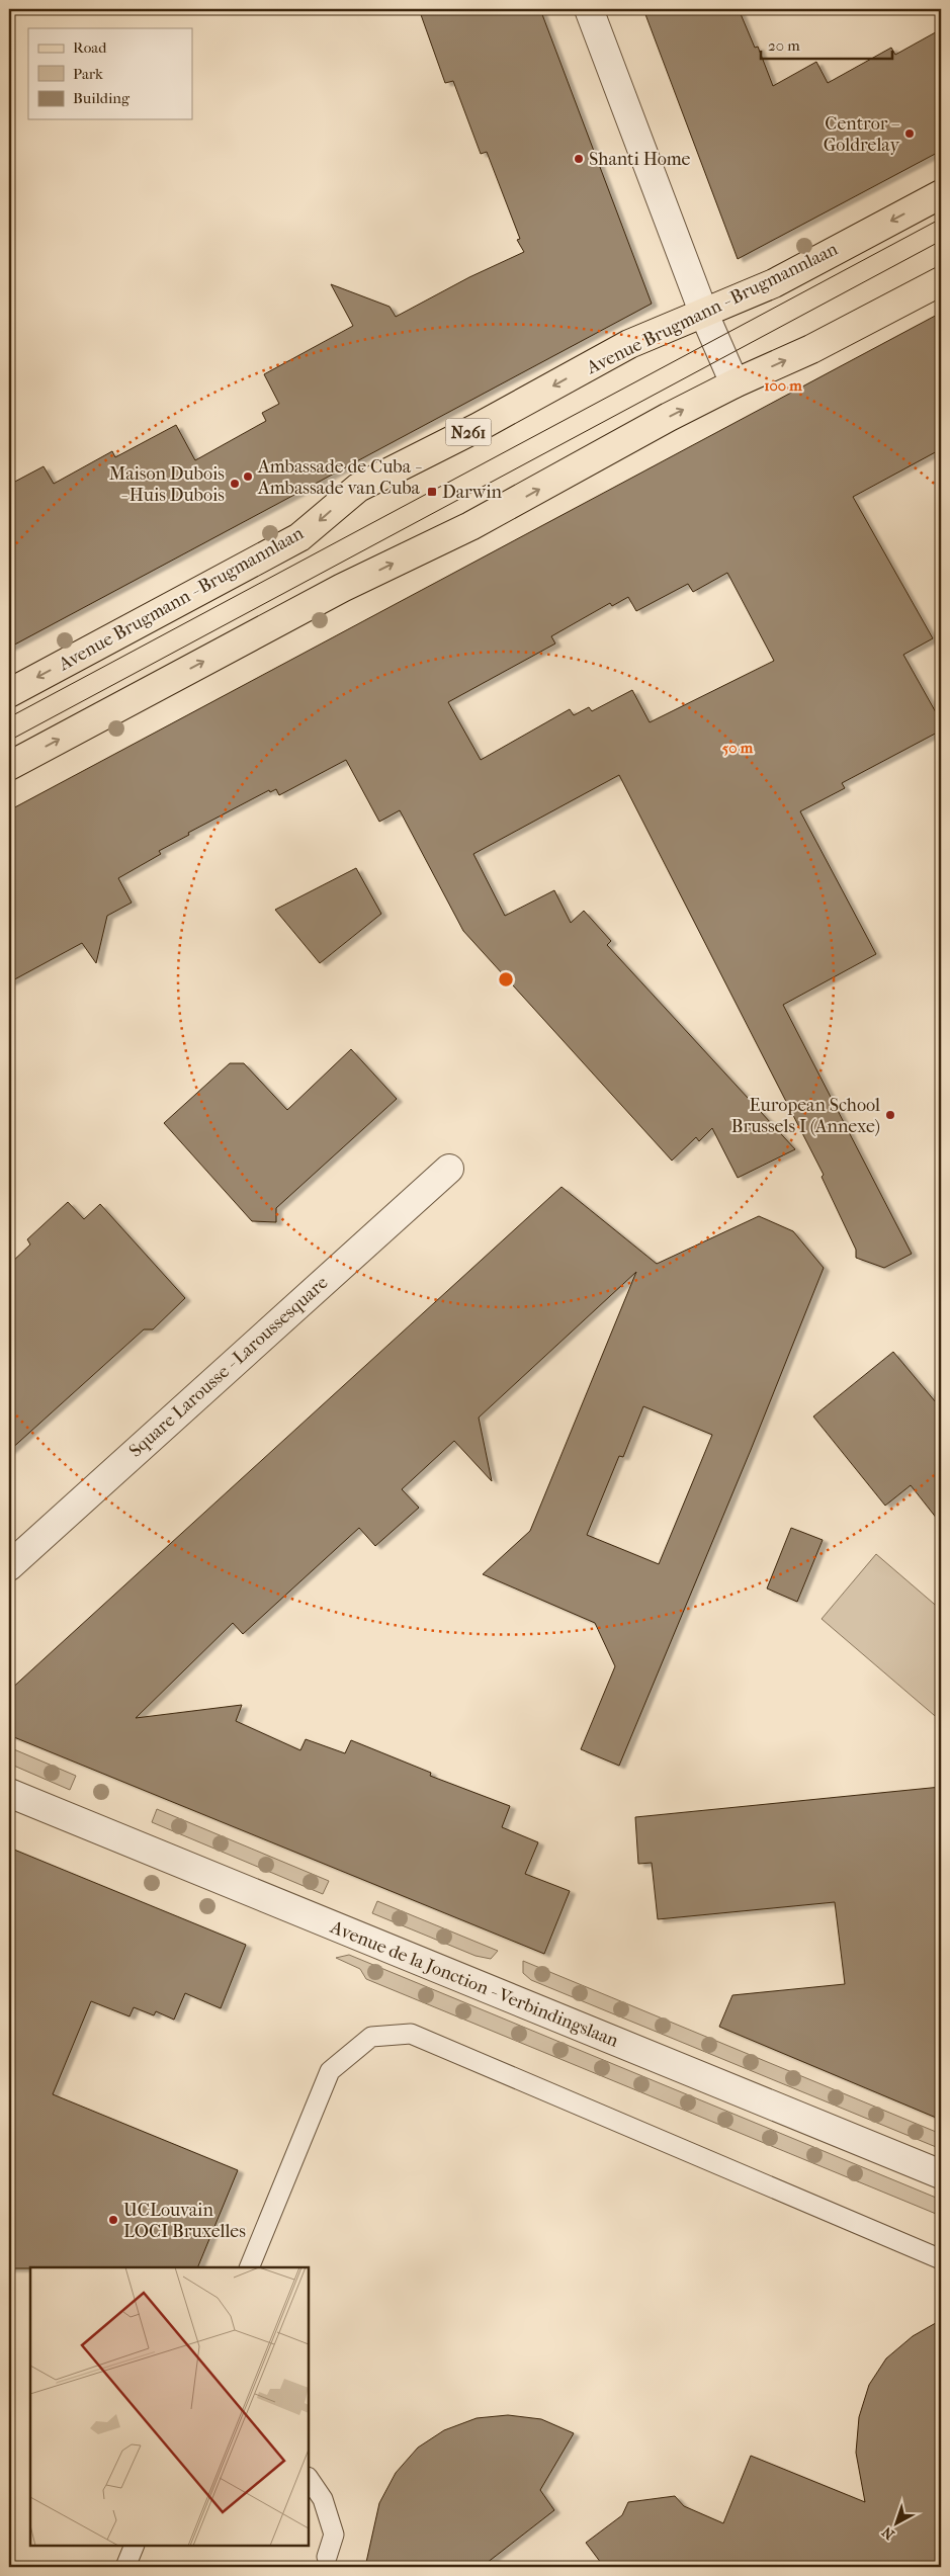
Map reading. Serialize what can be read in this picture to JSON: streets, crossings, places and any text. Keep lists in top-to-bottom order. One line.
{"streets":{"main road":["Avenue Brugmann - Brugmannlaan","N261"],"street":["Square Larousse - Laroussesquare","Avenue de la Jonction - Verbindingslaan"]},"places":{"other":["Centror – Goldrelay","Shanti Home","Ambassade de Cuba - Ambassade van Cuba","Maison Dubois - Huis Dubois","European School Brussels I (Annexe)","UCLouvain LOCI Bruxelles"],"transit":["Darwin"]},"legend":["Road","Park","Building"],"scale_bar":"20 m","north":"bottom left","rings":["100 m","50 m"]}
